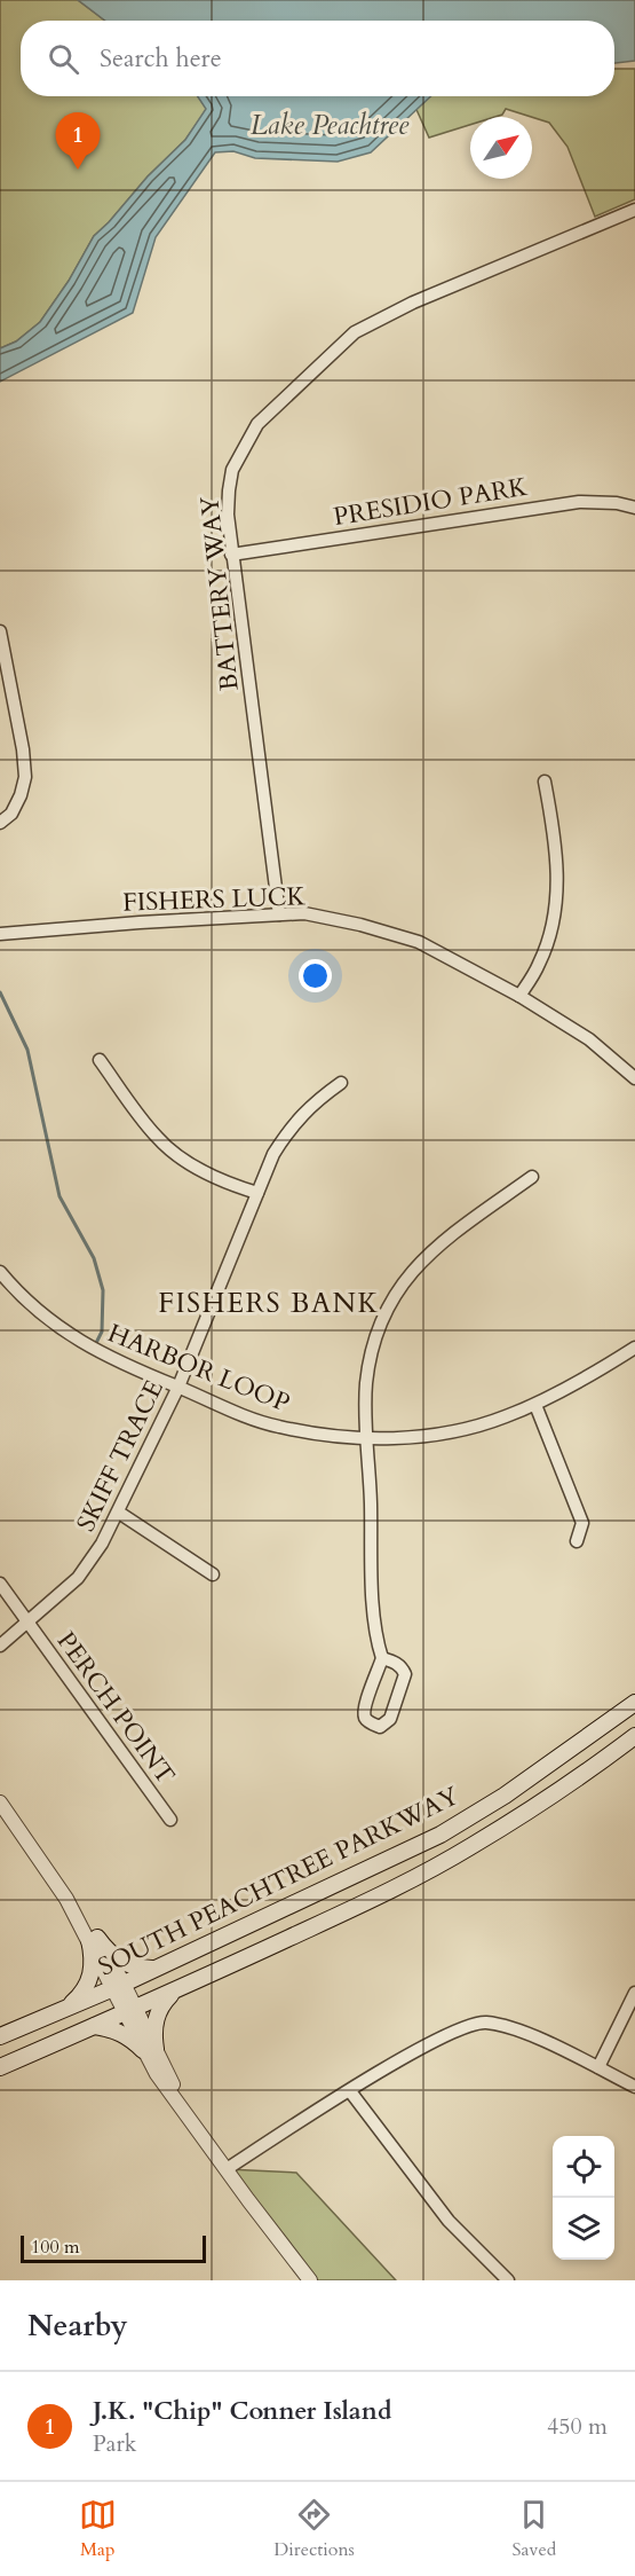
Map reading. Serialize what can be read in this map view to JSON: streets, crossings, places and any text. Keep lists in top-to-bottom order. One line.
{"streets":{"main road":["SOUTH PEACHTREE PARKWAY"],"street":["PRESIDIO PARK","BATTERY WAY","FISHERS LUCK","HARBOR LOOP","SKIFF TRACE","PERCH POINT"]},"crossings":[["PRESIDIO PARK","BATTERY WAY"],["BATTERY WAY","FISHERS LUCK"],["HARBOR LOOP","SKIFF TRACE"],["SKIFF TRACE","PERCH POINT"]],"districts":["FISHERS BANK"],"water":["Lake Peachtree"],"scale_bar":"100 m","north":"top right","page":{"search":"Search here","pins":"1","scale":"100 m","heading":"Nearby","list":[{"mark":"1","name":"J.K. \"Chip\" Conner Island","note":"Park","value":"450 m"}],"nav":["Map","Directions","Saved"]}}
